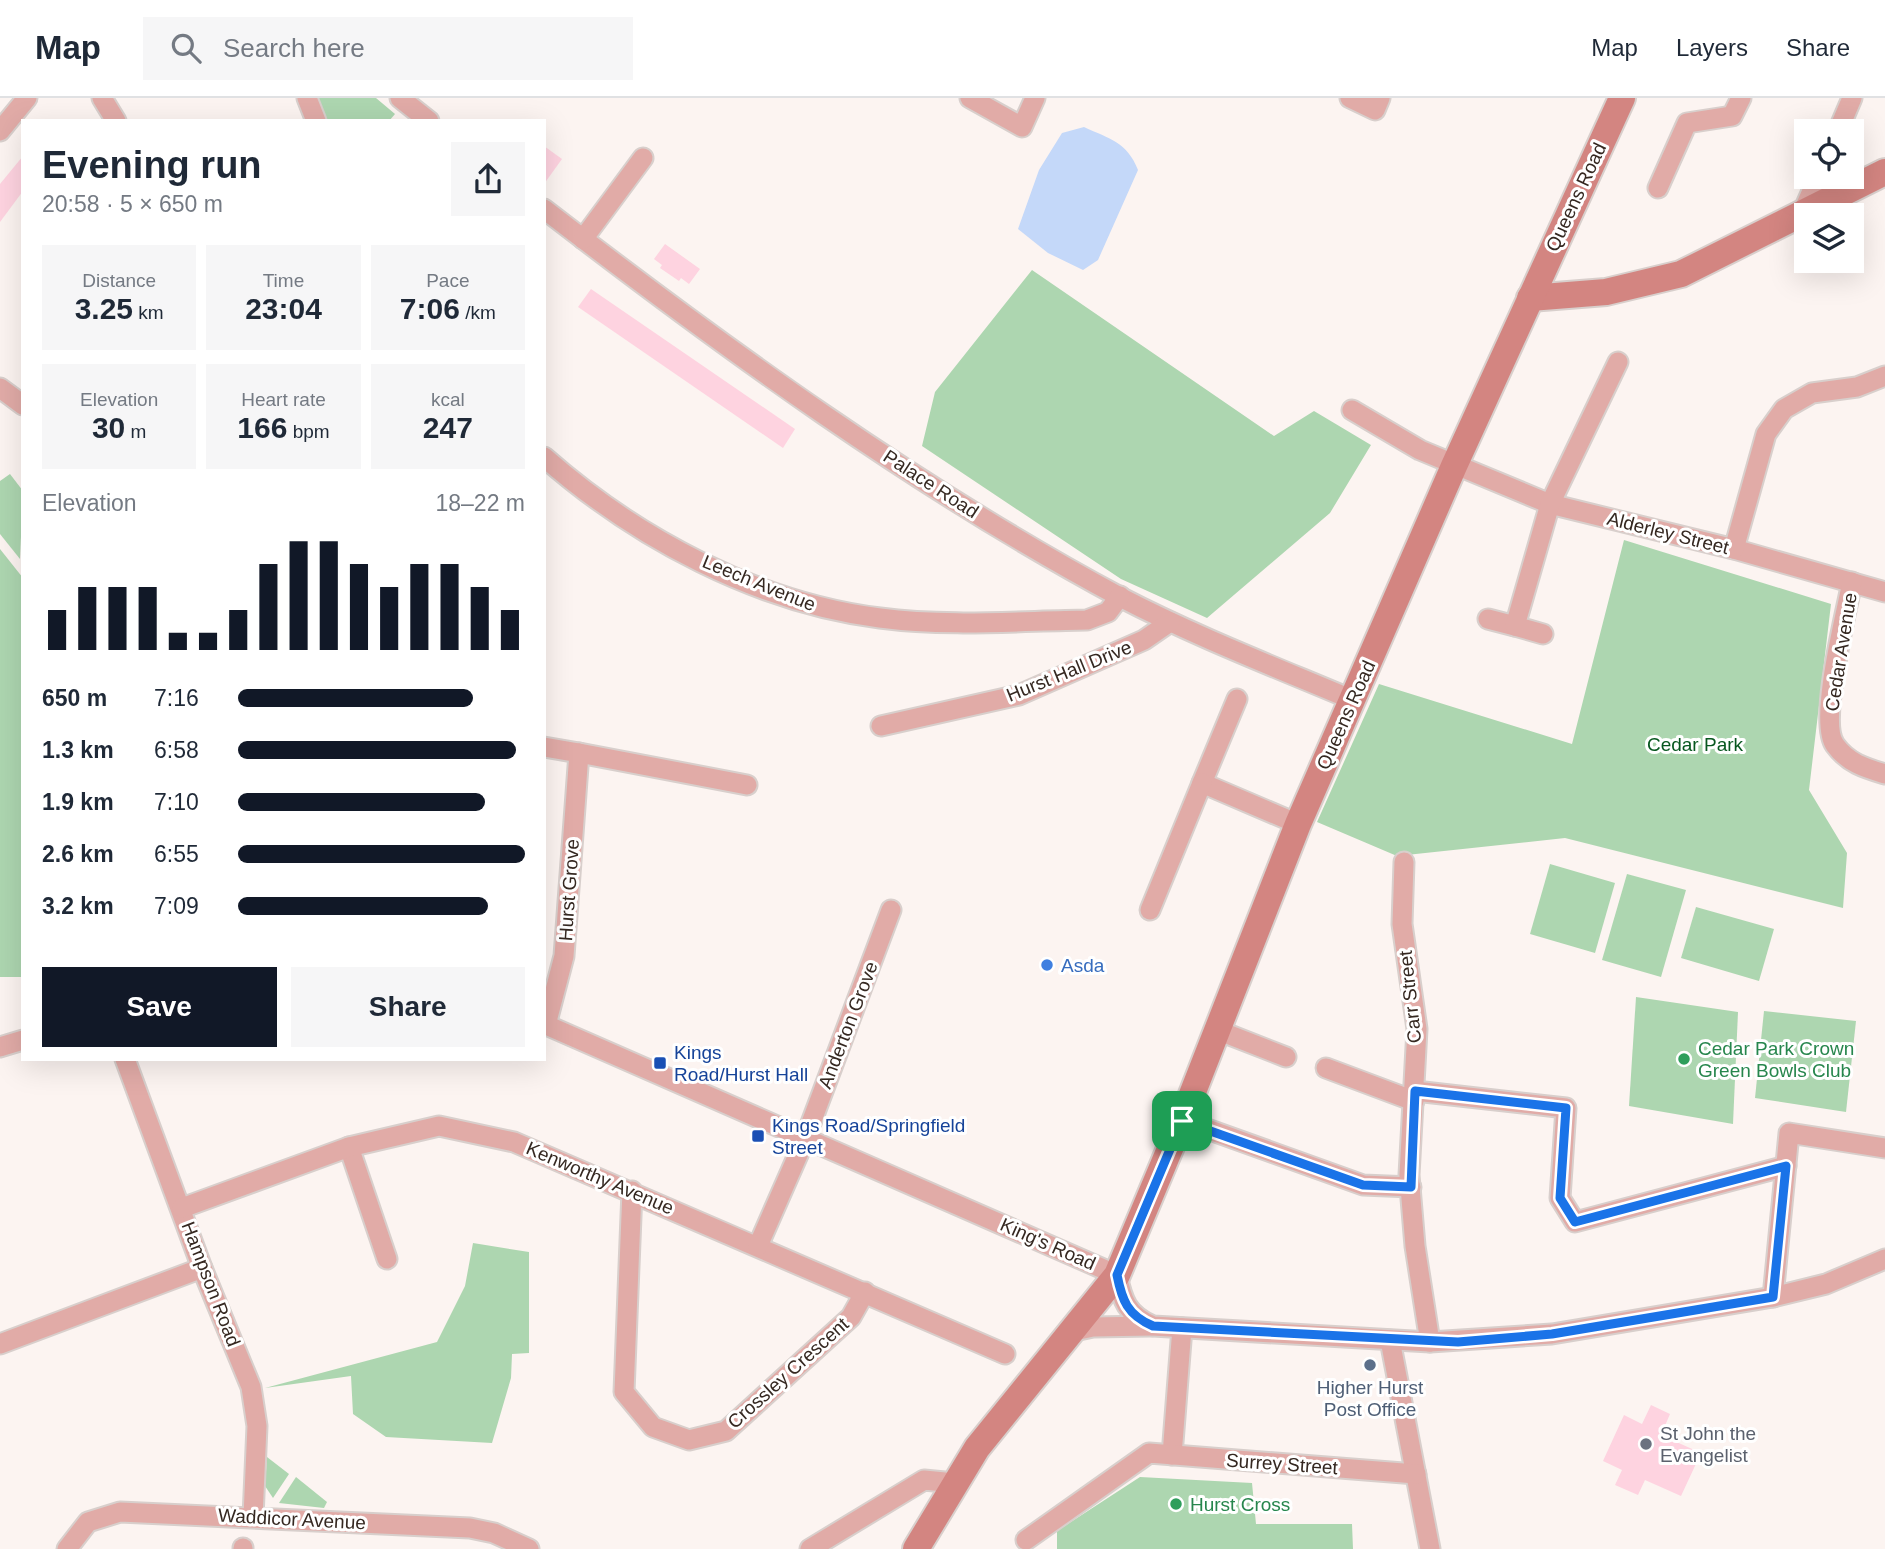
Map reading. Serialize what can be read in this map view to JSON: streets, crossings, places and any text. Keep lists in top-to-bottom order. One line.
{"streets":{"main road":["Queens Road"],"street":["Palace Road","Alderley Street","Leech Avenue","Cedar Avenue","Hurst Hall Drive","Hurst Grove","Carr Street","Anderton Grove","Kenworthy Avenue","King's Road","Hampson Road","Crossley Crescent","Surrey Street","Waddicor Avenue"]},"crossings":[["Queens Road","Palace Road"],["Queens Road","Alderley Street"],["Queens Road","King's Road"],["Palace Road","Leech Avenue"],["Palace Road","Hurst Hall Drive"],["Alderley Street","Cedar Avenue"],["Anderton Grove","Kenworthy Avenue"],["Anderton Grove","King's Road"],["Kenworthy Avenue","Hampson Road"],["Kenworthy Avenue","Crossley Crescent"],["Hampson Road","Waddicor Avenue"]],"parks":["Cedar Park"],"places":{"other":["Asda","Cedar Park Crown Green Bowls Club","Higher Hurst Post Office","St John the Evangelist","Hurst Cross"],"transit":["Kings Road/Hurst Hall","Kings Road/Springfield Street"]},"page":{"header":"Map","search":"Search here","nav":["Map","Layers","Share"],"heading":["Evening run","20:58 · 5 × 650 m"],"stats":[["Distance","3.25 km"],["Time","23:04"],["Pace","7:06 /km"],["Elevation","30 m"],["Heart rate","166 bpm"],["kcal","247"]],"chart":["Elevation","18–22 m"],"list":[{"name":"650 m","note":"7:16"},{"name":"1.3 km","note":"6:58"},{"name":"1.9 km","note":"7:10"},{"name":"2.6 km","note":"6:55"},{"name":"3.2 km","note":"7:09"}],"buttons":["Save","Share"]}}
